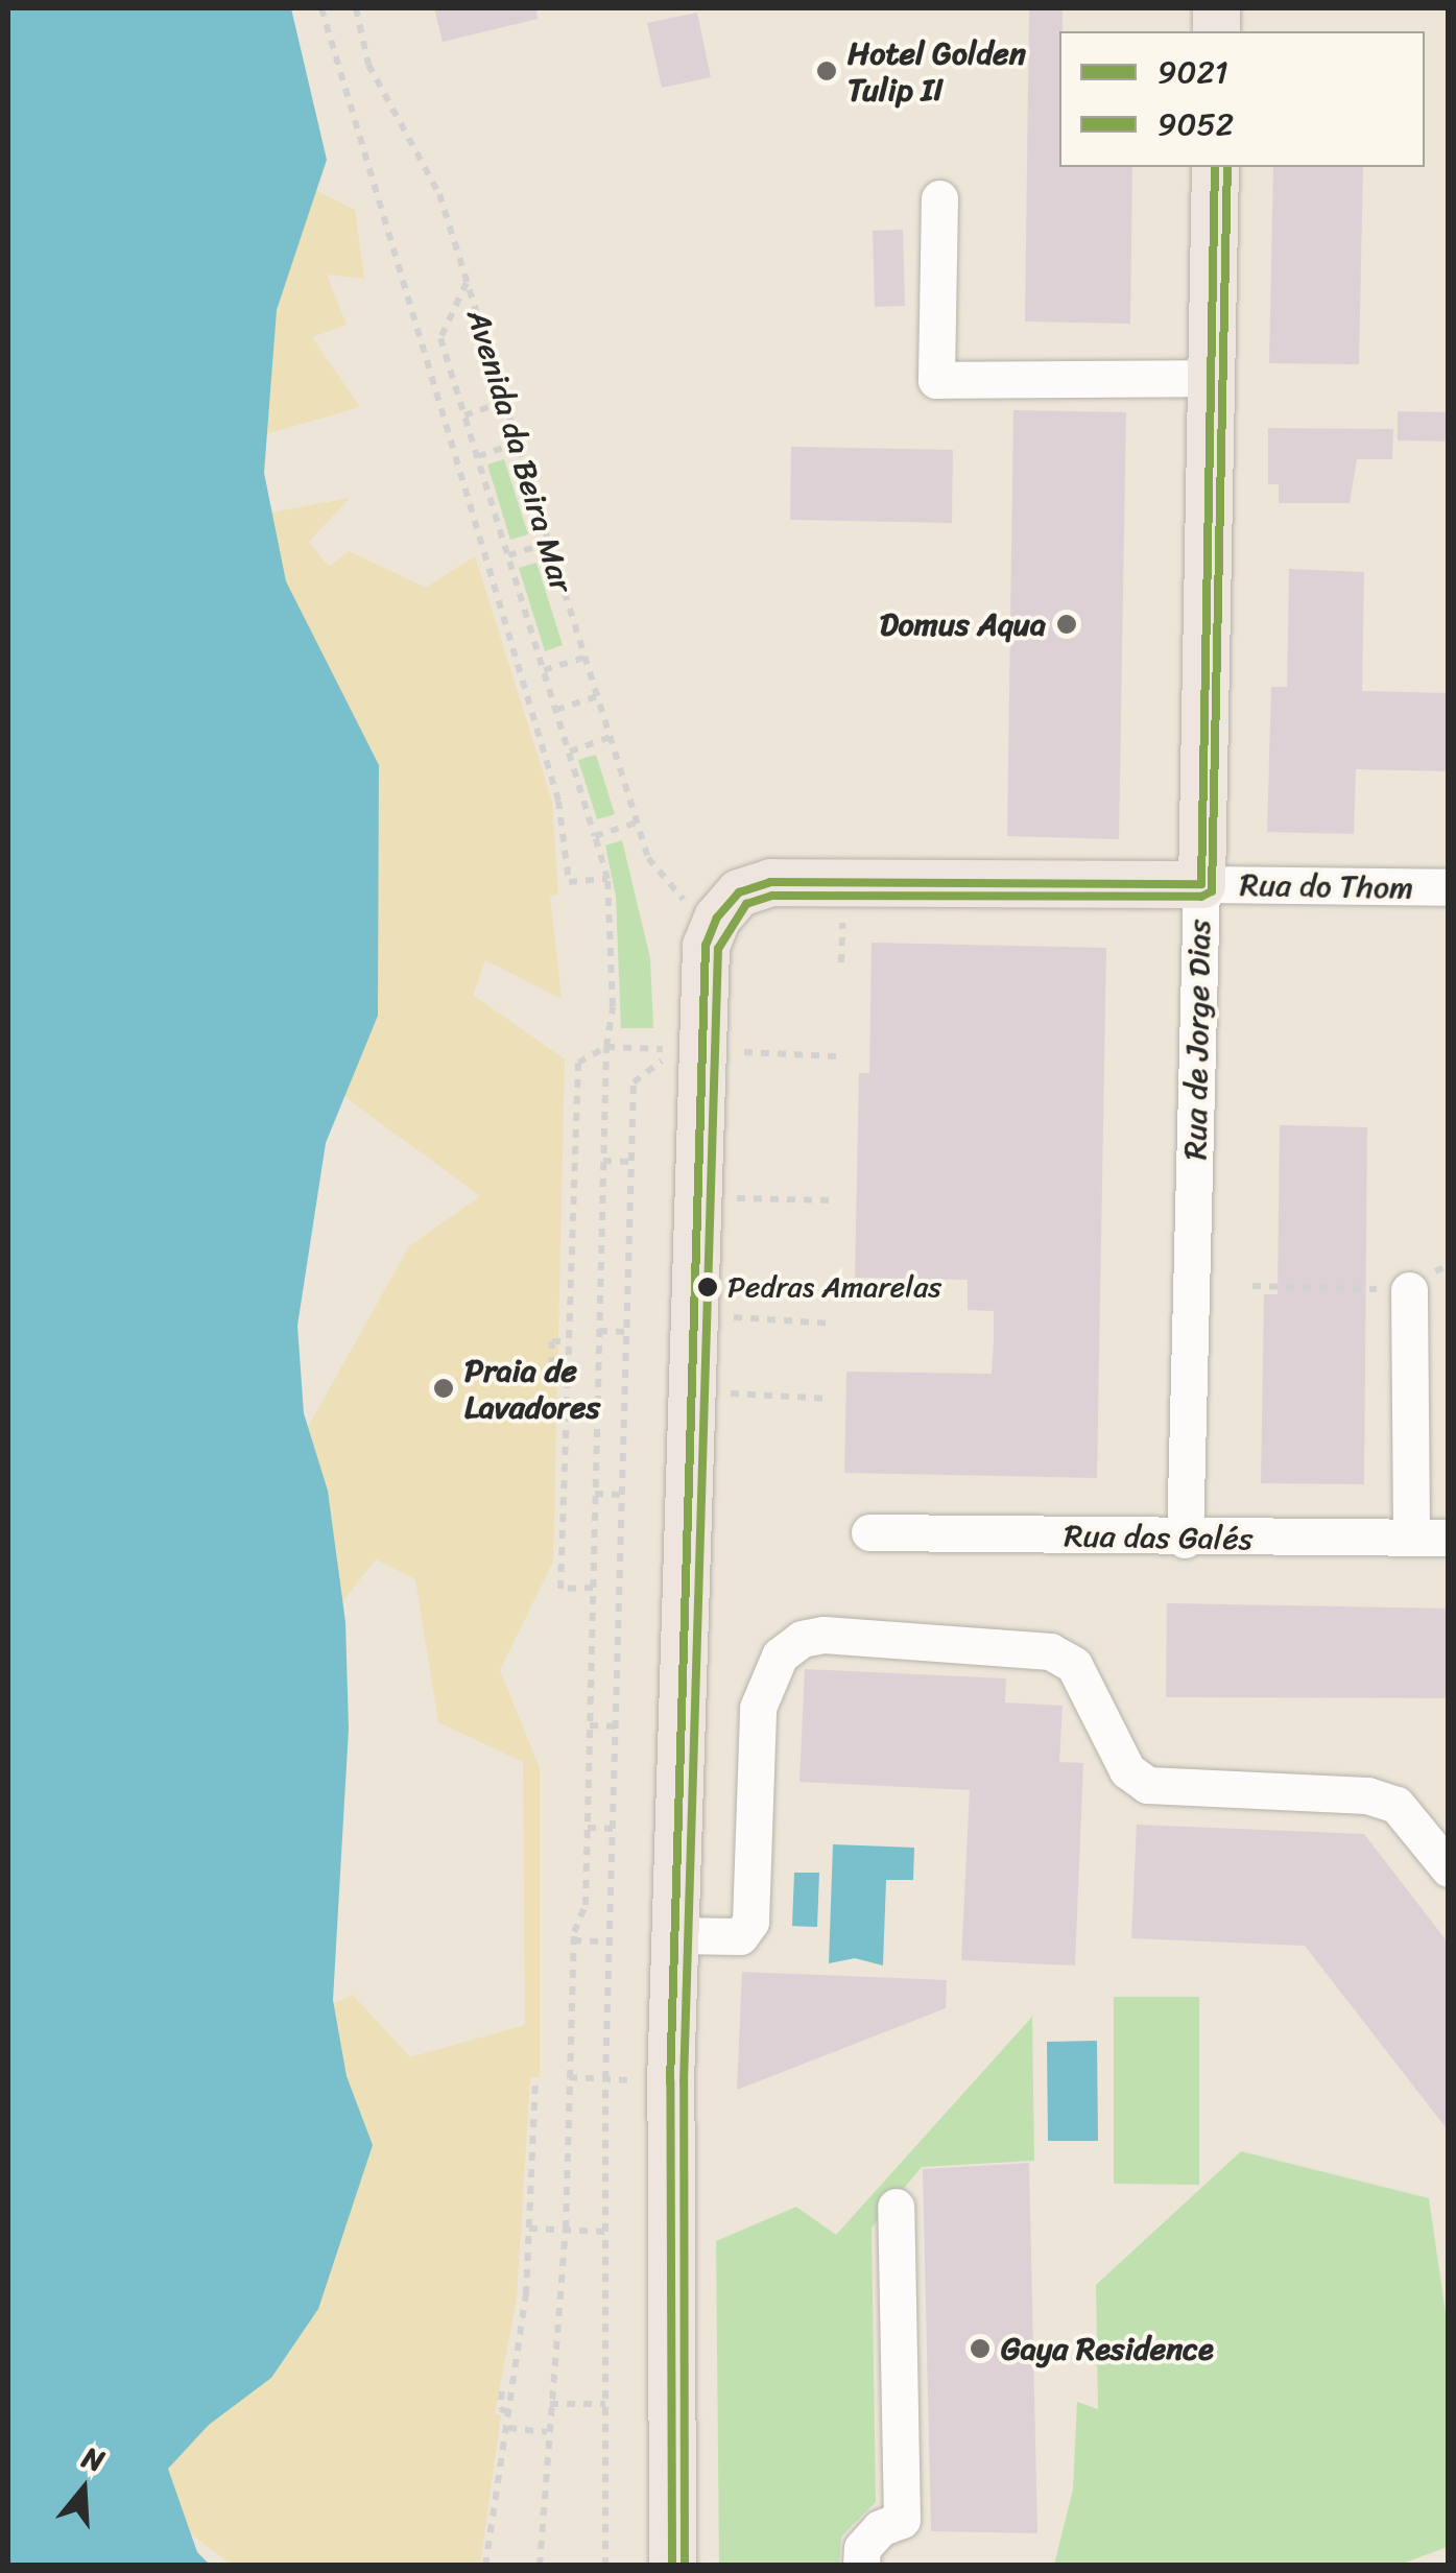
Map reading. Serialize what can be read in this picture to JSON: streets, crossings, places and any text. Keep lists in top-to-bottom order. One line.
{"streets":{"main road":["Rua do Thom","Rua de Jorge Dias"],"street":["Rua das Galés"],"path":["Avenida da Beira Mar"]},"crossings":[["Avenida da Beira Mar","Rua do Thom"],["Rua do Thom","Rua de Jorge Dias"],["Rua de Jorge Dias","Rua das Galés"]],"places":["Hotel Golden Tulip II","Domus Aqua","Pedras Amarelas","Praia de Lavadores","Gaya Residence"],"lines":["transit line 9021","transit line 9052"],"legend":["9021","9052"],"north":"top"}
